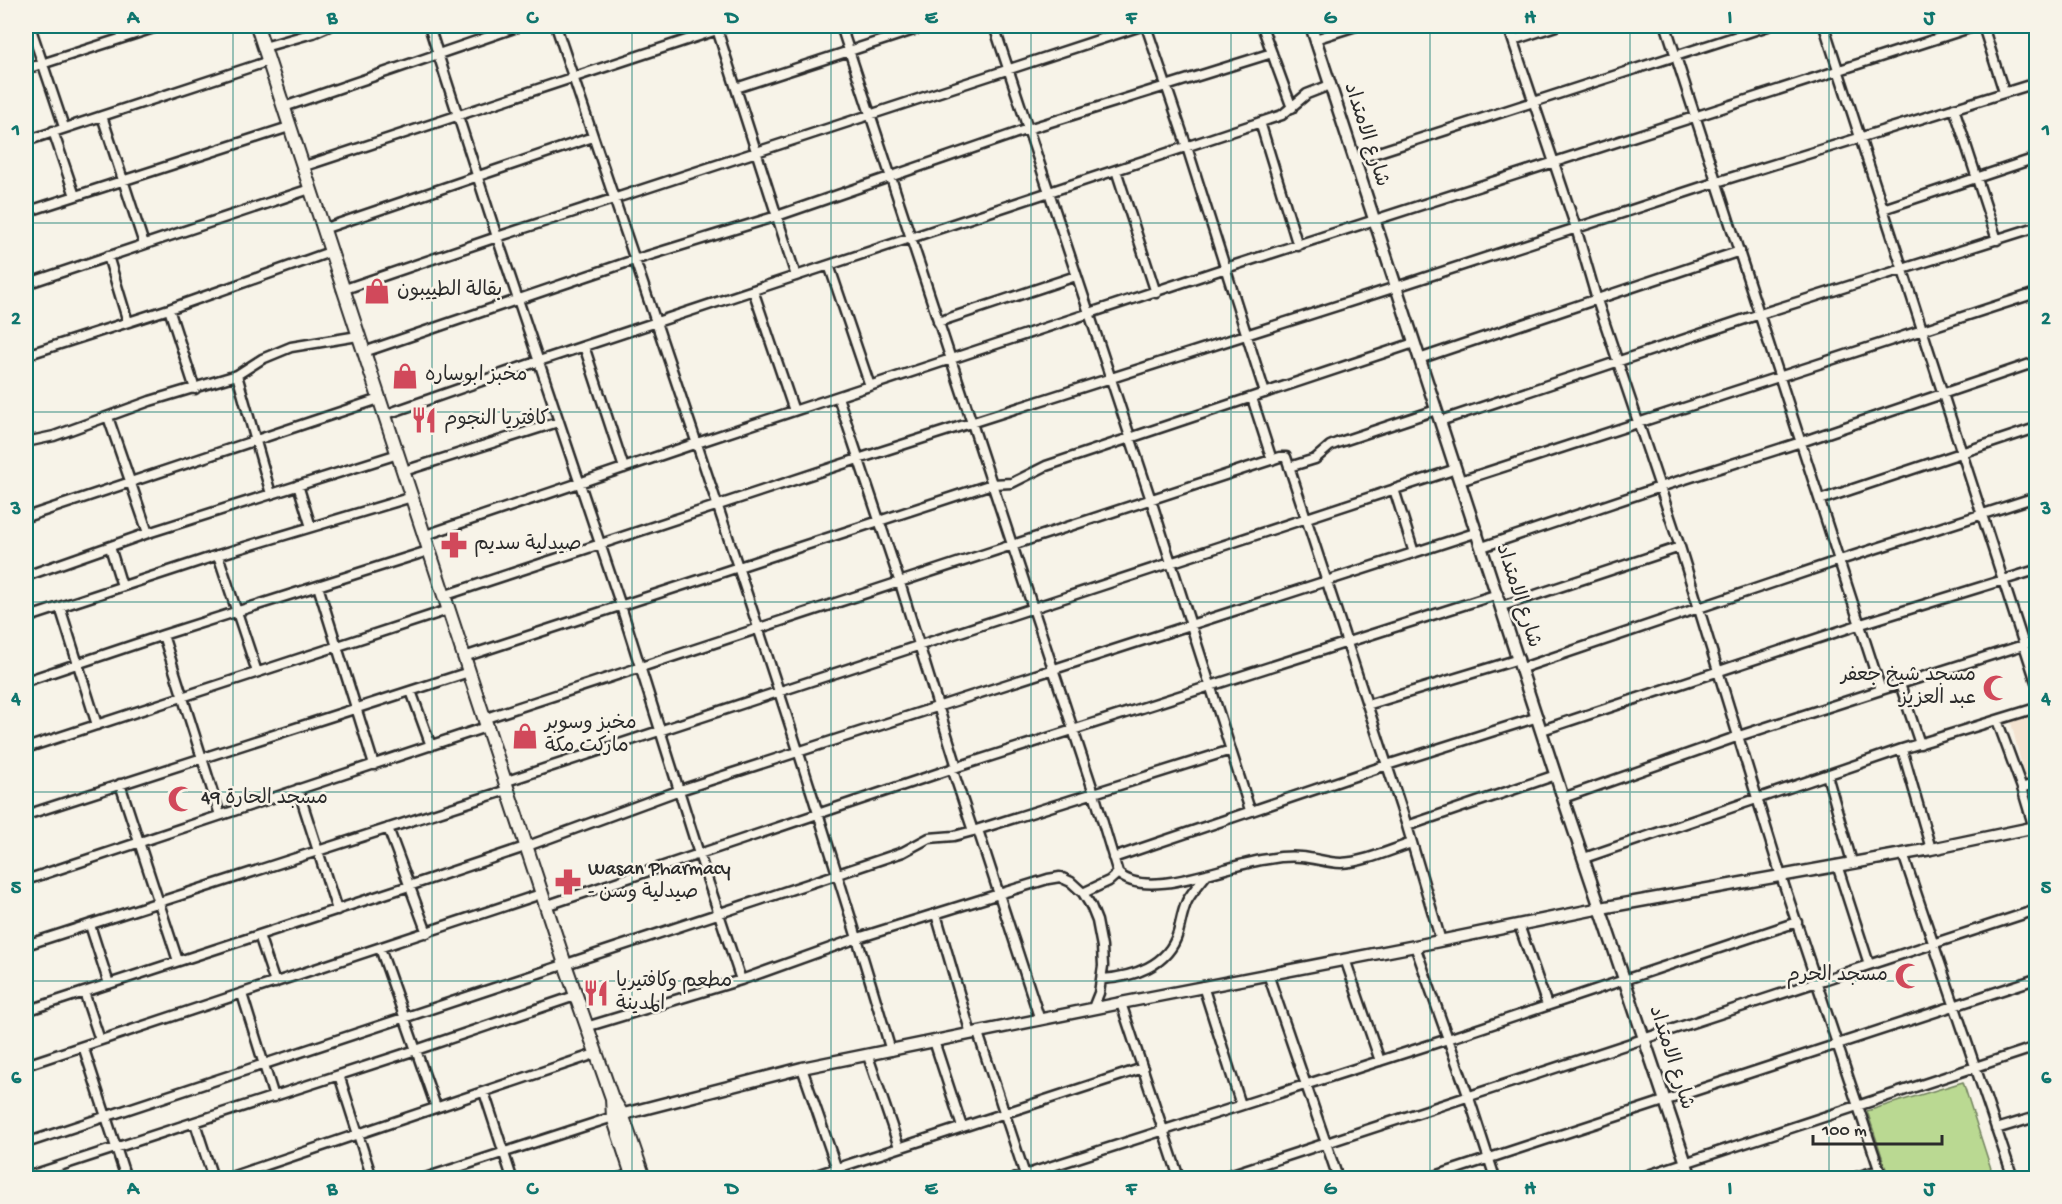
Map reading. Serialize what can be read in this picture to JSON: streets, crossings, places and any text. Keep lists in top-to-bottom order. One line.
{"streets":{"street":["شارع الامتداد"]},"places":{"shop":["بقالة الطييبون","مخبز ابوساره","مخبز وسوبر ماركت مكة"],"restaurant":["كافتريا النجوم","مطعم وكافتيريا المدينة"],"pharmacy":["صيدلية سديم","Wasan Pharmacy - صيدلية وسن"],"mosque":["مسجد شيخ جعفر عبد العزيز","مسجد الحارة 49","مسجد الحرم"]},"scale_bar":"100 m","grid":{"columns":["A","B","C","D","E","F","G","H","I","J"],"rows":["1","2","3","4","5","6"]}}
